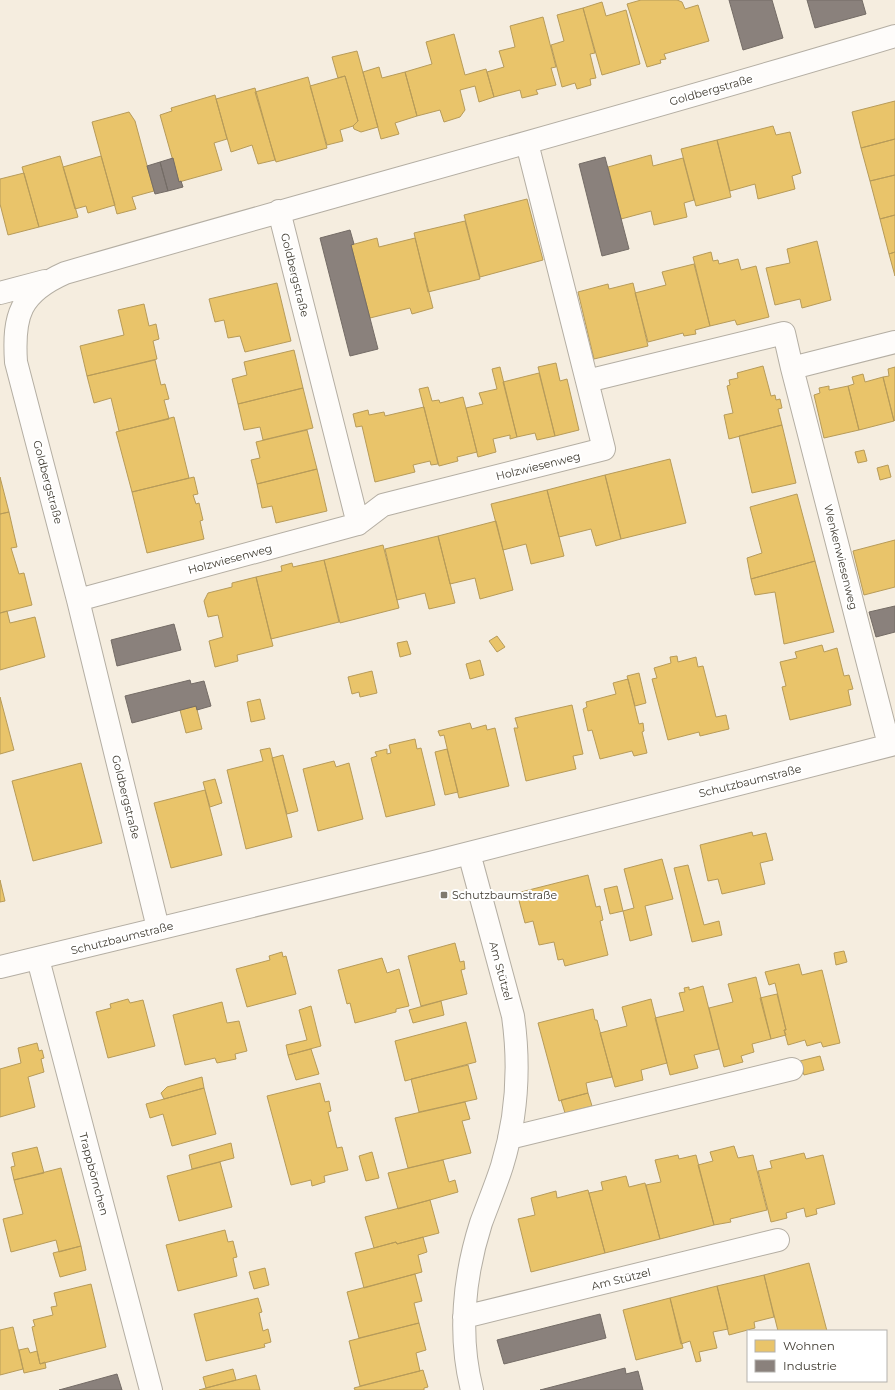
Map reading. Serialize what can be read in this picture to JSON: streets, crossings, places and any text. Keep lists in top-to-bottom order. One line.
{"streets":{"street":["Goldbergstraße","Holzwiesenweg","Wenkenwiesenweg","Schutzbaumstraße","Am Stützel","Trappbörnchen"]},"crossings":[["Goldbergstraße","Holzwiesenweg"],["Goldbergstraße","Schutzbaumstraße"],["Wenkenwiesenweg","Schutzbaumstraße"],["Schutzbaumstraße","Am Stützel"],["Schutzbaumstraße","Trappbörnchen"]],"places":{"transit":["Schutzbaumstraße"]},"legend":["Wohnen","Industrie"]}
